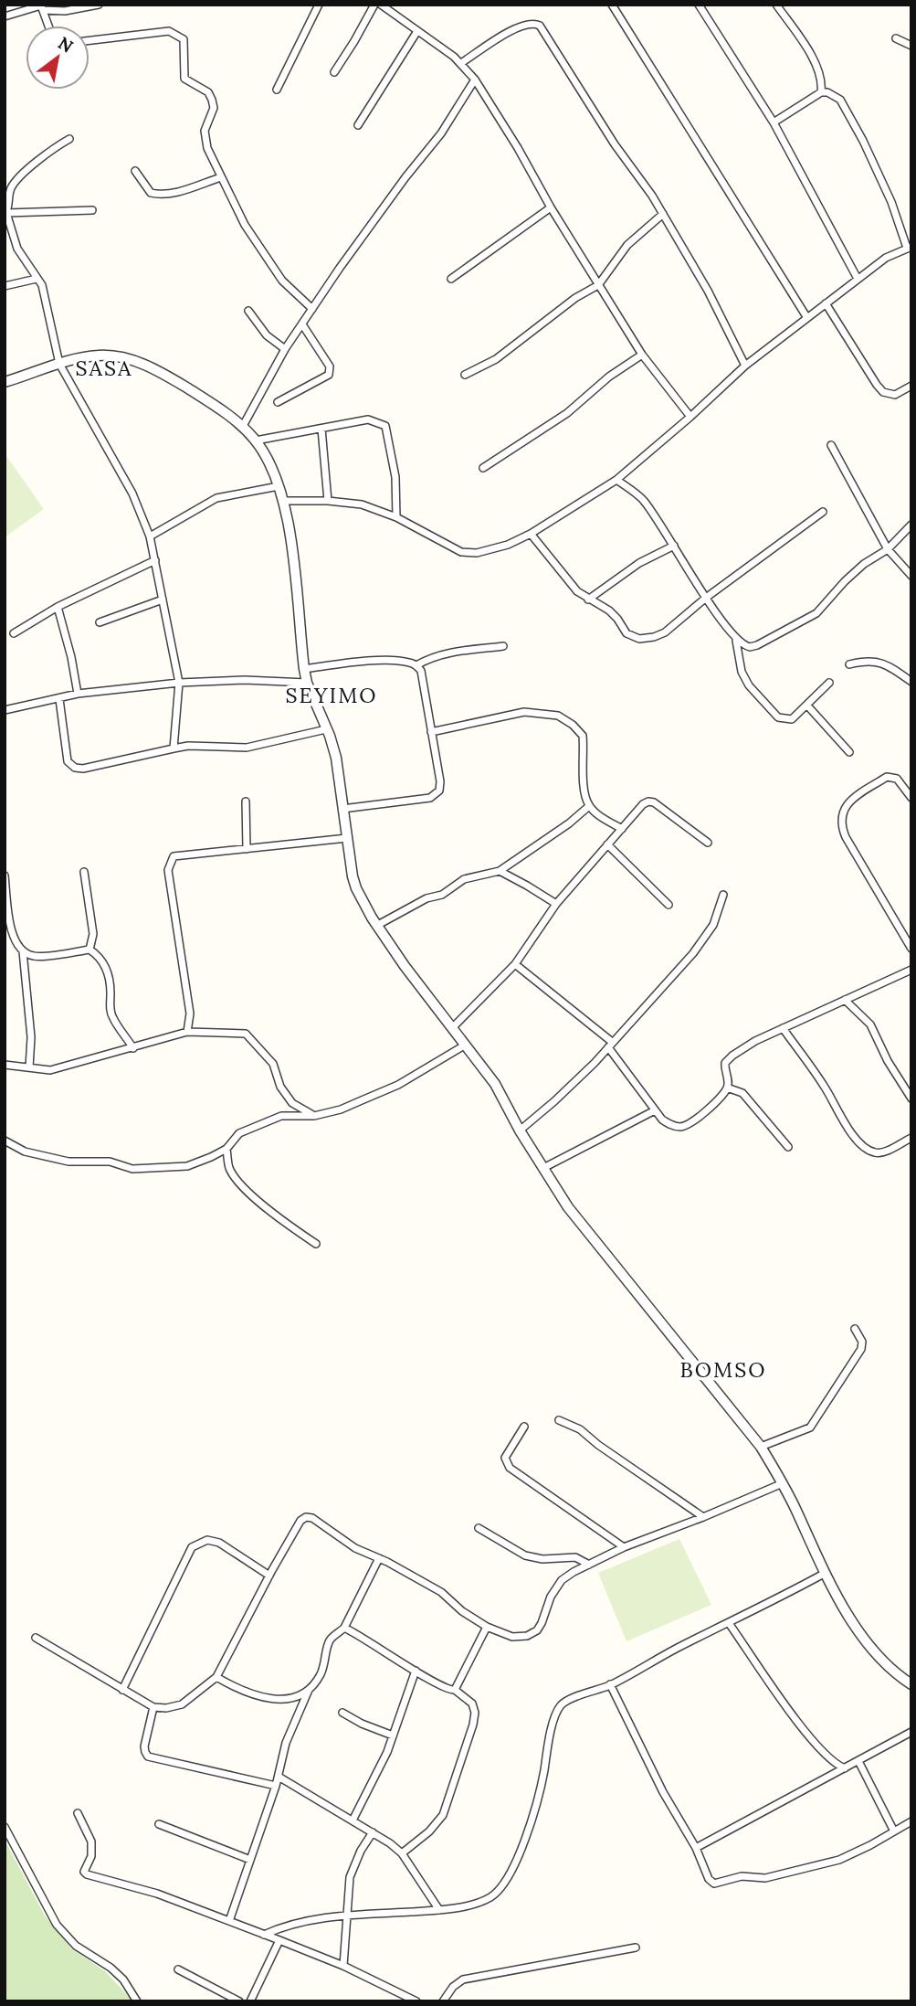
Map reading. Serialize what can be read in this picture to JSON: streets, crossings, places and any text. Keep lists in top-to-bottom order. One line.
{"districts":["SASA","SEYIMO","BOMSO"],"north":"top right"}
